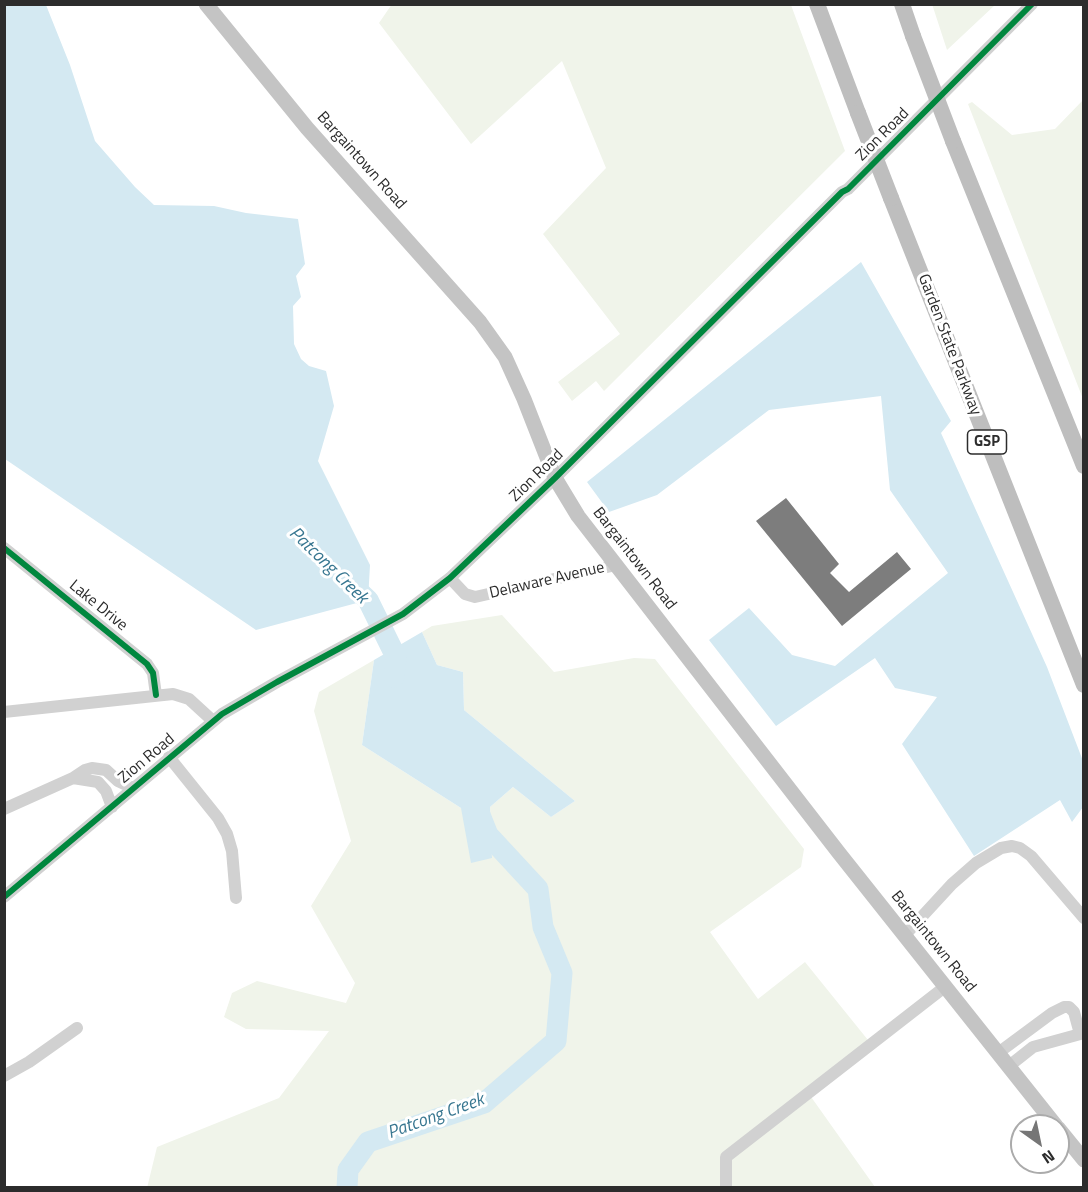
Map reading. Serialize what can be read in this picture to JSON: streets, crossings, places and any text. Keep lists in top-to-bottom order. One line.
{"streets":{"highway":["Garden State Parkway","GSP"],"main road":["Bargaintown Road"],"street":["Zion Road","Delaware Avenue","Lake Drive"]},"crossings":[["Zion Road","Bargaintown Road"],["Zion Road","Delaware Avenue"],["Bargaintown Road","Delaware Avenue"]],"water":["Patcong Creek"],"north":"bottom right"}
